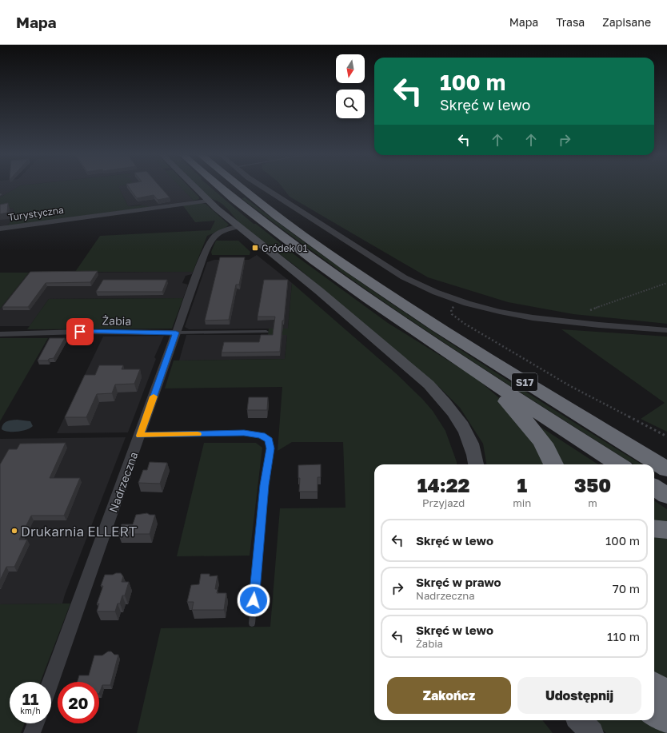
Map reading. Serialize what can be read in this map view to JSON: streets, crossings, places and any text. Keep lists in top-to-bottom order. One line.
{"streets":{"highway":["S17"],"street":["Turystyczna","Żabia","Nadrzeczna"]},"crossings":[["Żabia","Nadrzeczna"]],"places":{"transit":["Gródek 01"],"other":["Drukarnia ELLERT"]},"north":"bottom","page":{"header":"Mapa","nav":["Mapa","Trasa","Zapisane"],"turn":["100 m","Skręć w lewo"],"eta":["14:22","Przyjazd","1","min","350","m"],"list":[{"name":"Skręć w lewo","value":"100 m"},{"name":"Skręć w prawo","note":"Nadrzeczna","value":"70 m"},{"name":"Skręć w lewo","note":"Żabia","value":"110 m"}],"buttons":["Zakończ","Udostępnij"],"speed":"11 km/h","limit":"20"}}
